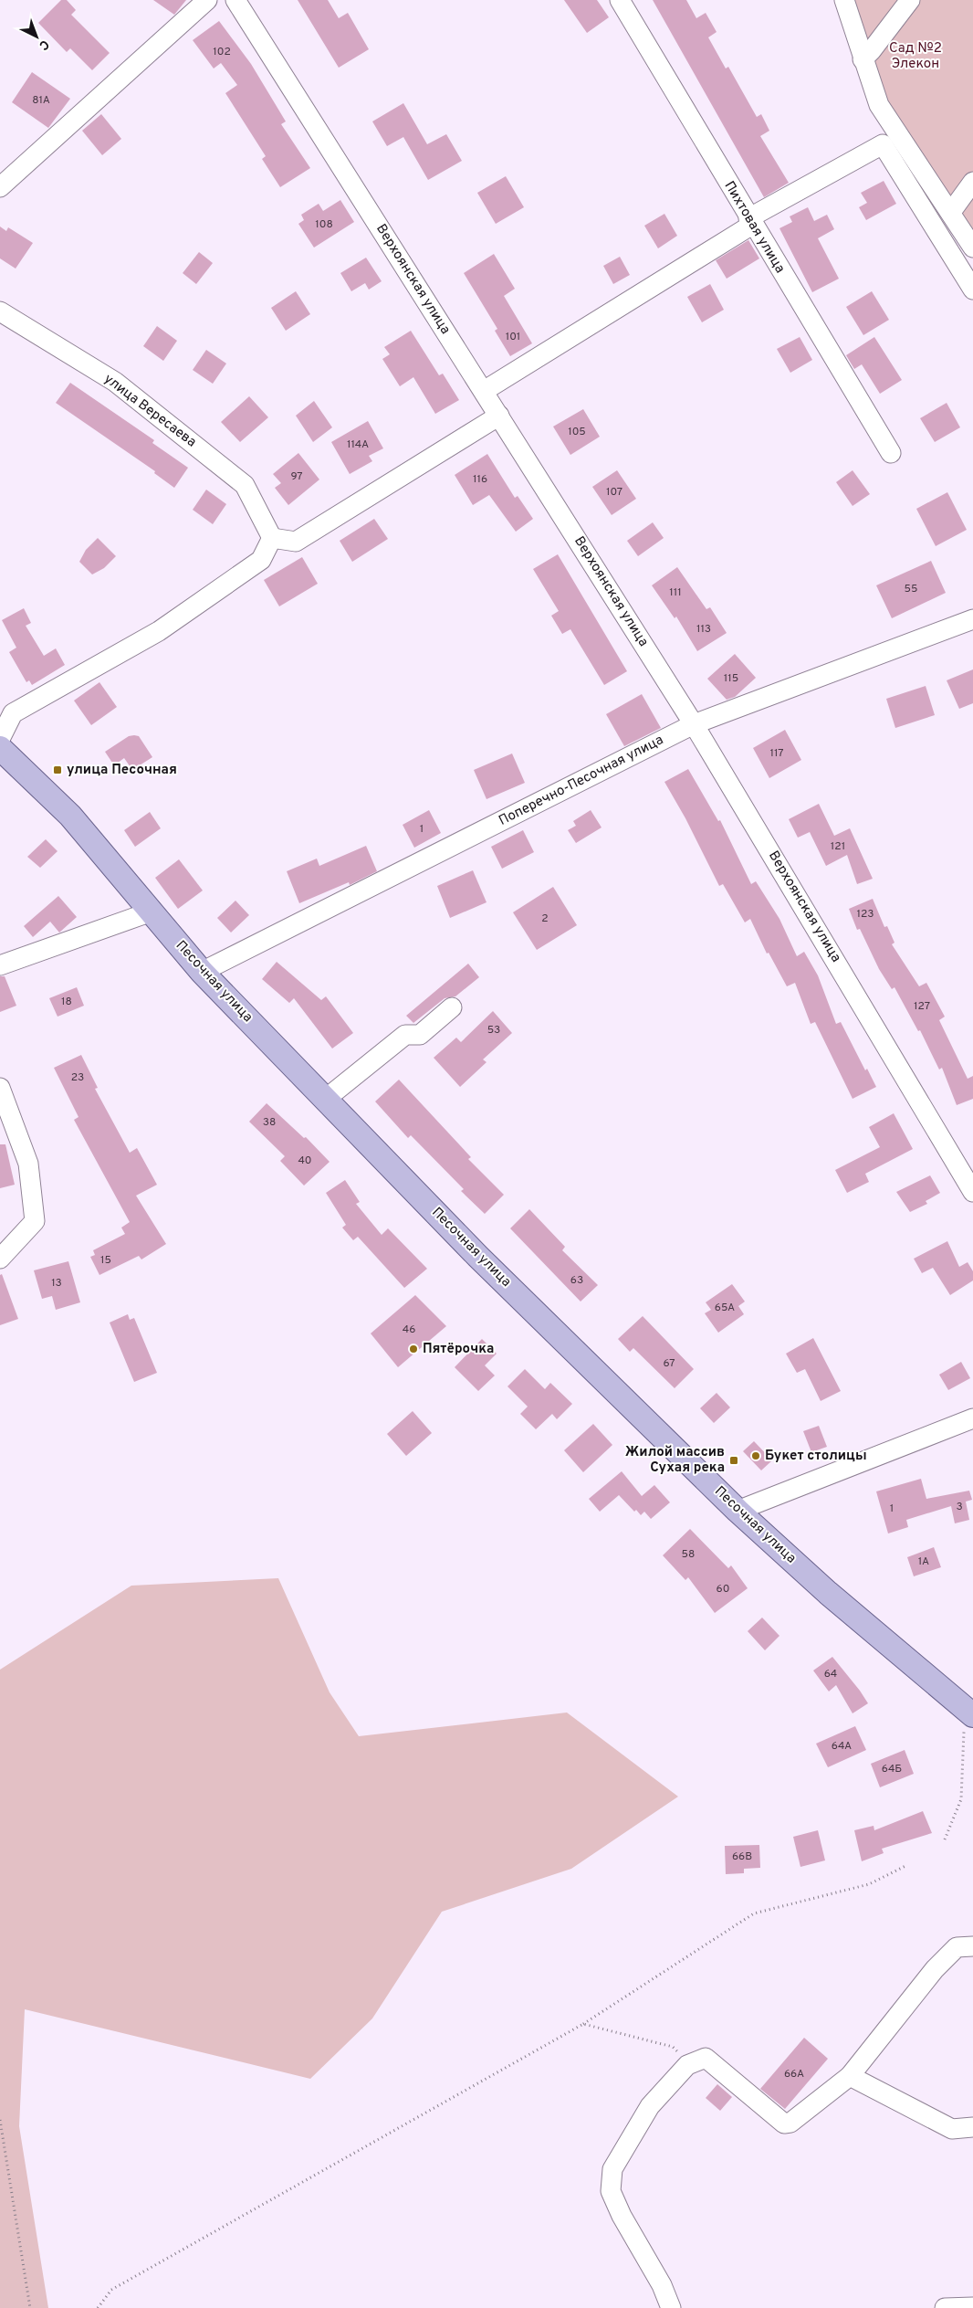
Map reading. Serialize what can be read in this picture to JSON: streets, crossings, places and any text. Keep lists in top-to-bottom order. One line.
{"streets":{"main road":["Песочная улица"],"street":["Пихтовая улица","Верхоянская улица","улица Вересаева","Поперечно-Песочная улица"]},"crossings":[["Верхоянская улица","Поперечно-Песочная улица"],["Поперечно-Песочная улица","Песочная улица"]],"parks":["Сад №2 Элекон"],"places":{"transit":["улица Песочная","Жилой массив Сухая река"],"other":["Пятёрочка","Букет столицы"]},"house_numbers":["102","81А","108","101","105","114А","97","116","107","55","111","113","115","117","1","121","123","2","18","127","53","23","38","40","15","63","13","65А","46","67","3","1","58","1А","60","64","64А","64Б","66В","66А"],"north":"bottom right"}
